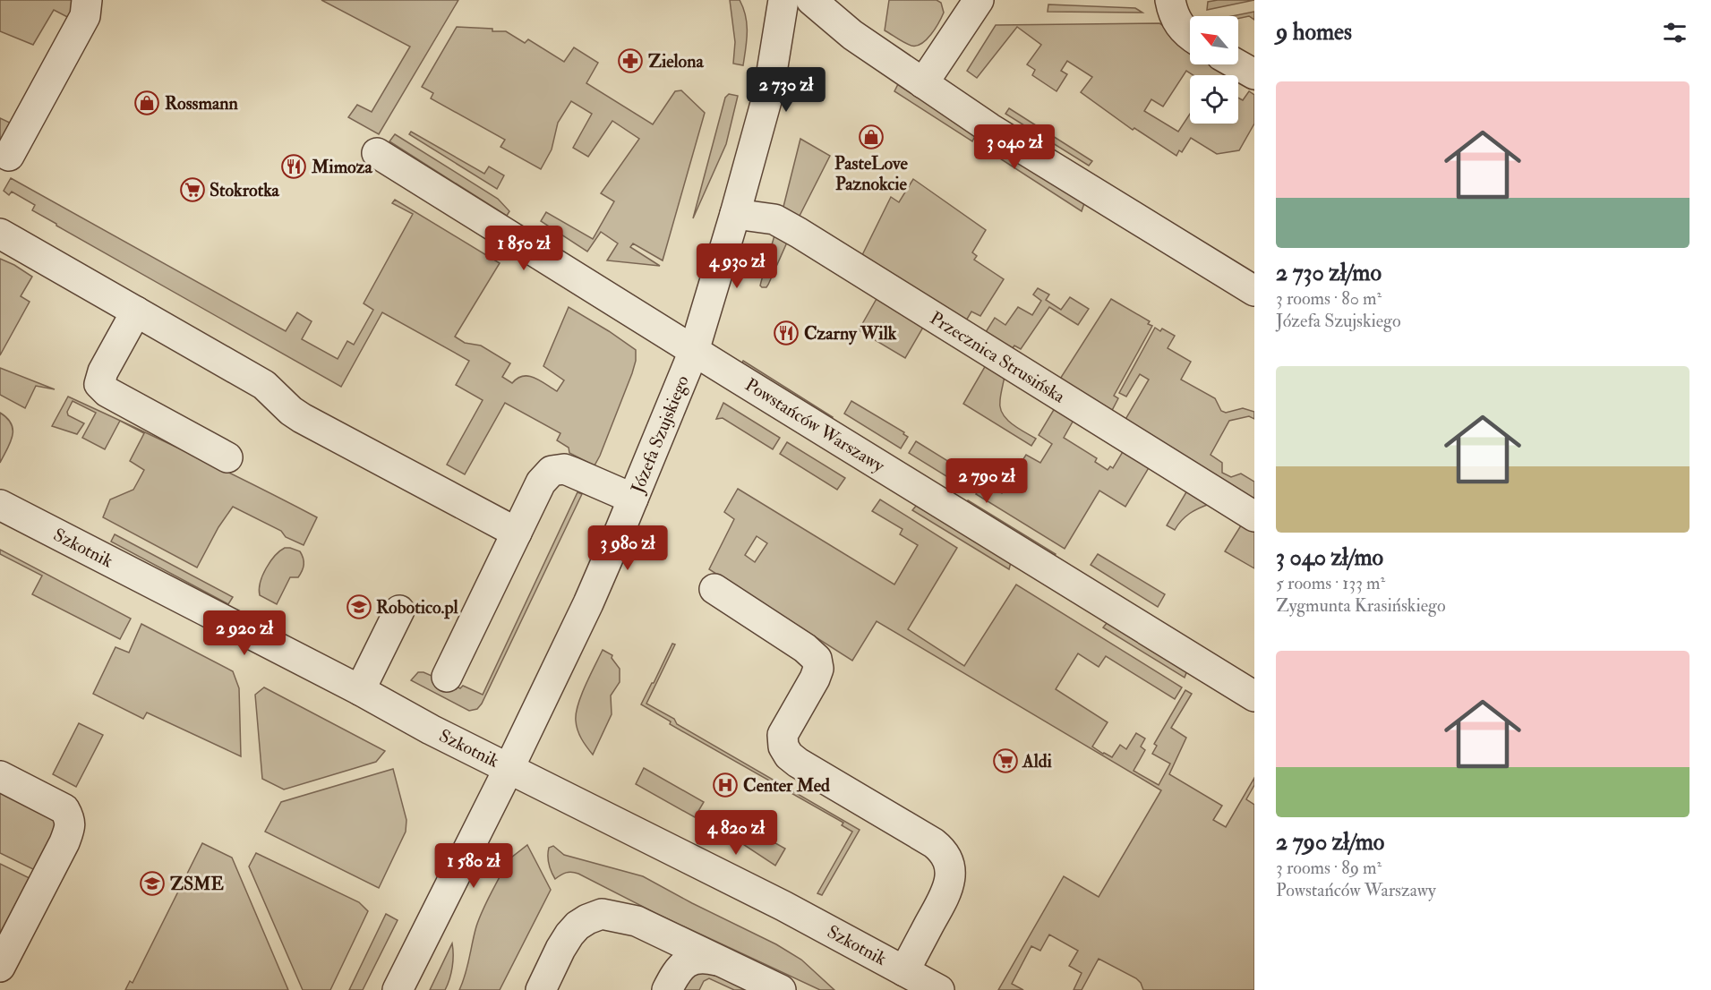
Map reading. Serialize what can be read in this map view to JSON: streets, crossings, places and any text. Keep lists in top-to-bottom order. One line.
{"streets":{"street":["Przecznica Strusińska","Powstańców Warszawy","Józefa Szujskiego","Szkotnik"]},"crossings":[["Przecznica Strusińska","Józefa Szujskiego"],["Powstańców Warszawy","Józefa Szujskiego"],["Józefa Szujskiego","Szkotnik"]],"places":{"pharmacy":["Zielona"],"shop":["Rossmann","PasteLove Paznokcie"],"restaurant":["Mimoza","Czarny Wilk"],"supermarket":["Stokrotka","Aldi"],"school or university":["Robotico.pl","ZSME"],"hospital":["Center Med"]},"north":"top left","page":{"heading":"9 homes","list":[{"name":"2 730 zł/mo","note":"3 rooms · 80 m² · Józefa Szujskiego"},{"name":"3 040 zł/mo","note":"5 rooms · 133 m² · Zygmunta Krasińskiego"},{"name":"2 790 zł/mo","note":"3 rooms · 89 m² · Powstańców Warszawy"}],"price":["2 730 zł","3 040 zł","1 850 zł","4 930 zł","2 790 zł","3 980 zł","2 920 zł","4 820 zł","1 580 zł"]}}
